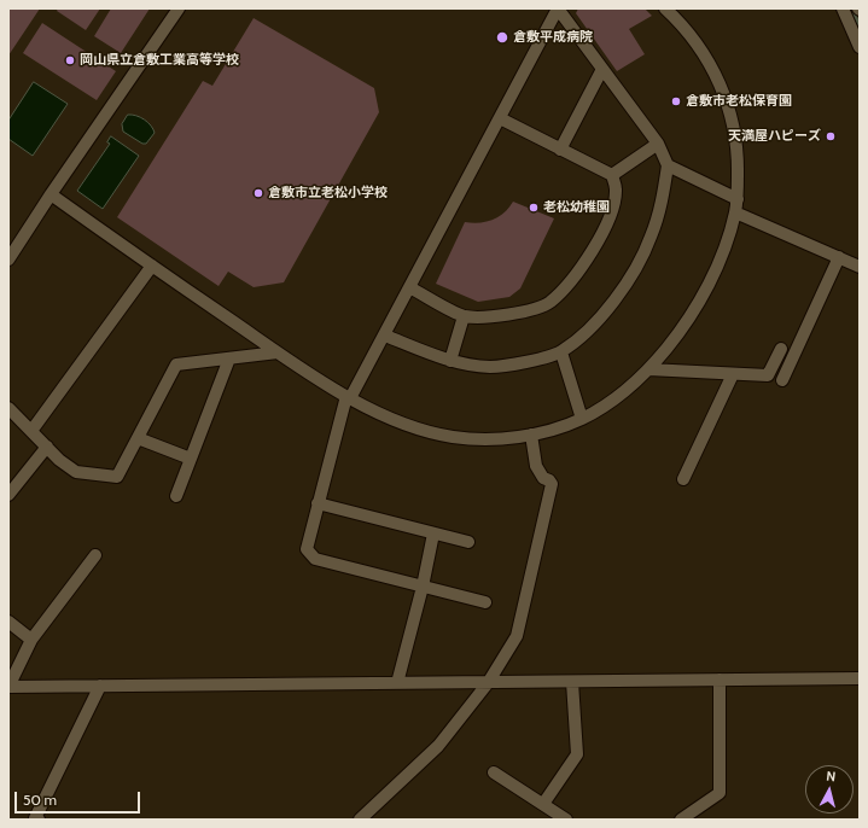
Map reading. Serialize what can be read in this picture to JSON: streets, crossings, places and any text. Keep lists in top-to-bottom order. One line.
{"places":["倉敷平成病院","岡山県立倉敷工業高等学校","倉敷市老松保育園","天満屋ハピーズ","倉敷市立老松小学校","老松幼稚園"],"scale_bar":"50 m","north":"top"}
